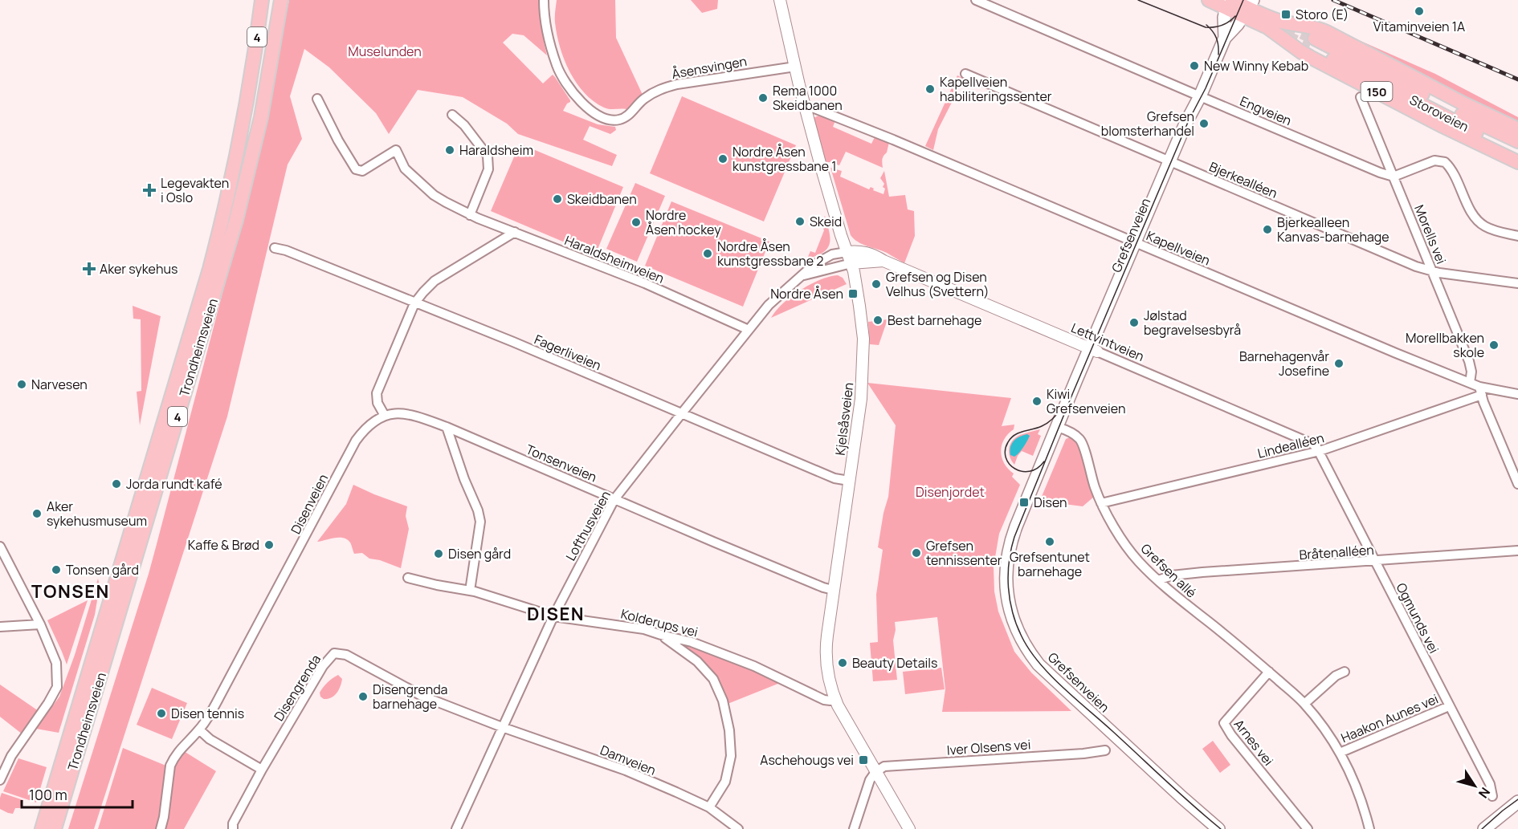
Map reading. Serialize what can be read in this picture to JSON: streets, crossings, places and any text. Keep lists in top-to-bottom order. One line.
{"streets":{"highway":["4","150","Storoveien","Trondheimsveien"],"main road":["Grefsenveien"],"street":["Åsensvingen","Engveien","Bjerkealléen","Morells vei","Kapellveien","Haraldsheimveien","Lettvintveien","Fagerliveien","Kjelsåsveien","Lindealléen","Tonsenveien","Disenveien","Lofthusveien","Bråtenalléen","Grefsen allé","Ogmunds vei","Kolderups vei","Disengrenda","Haakon Aunes vei","Arnes vei","Iver Olsens vei","Damveien"]},"crossings":[["Åsensvingen","Kjelsåsveien"],["150","Grefsenveien"],["Engveien","Morells vei"],["Engveien","Grefsenveien"],["Bjerkealléen","Morells vei"],["Bjerkealléen","Grefsenveien"],["Morells vei","Kapellveien"],["Grefsenveien","Kapellveien"],["Grefsenveien","Lettvintveien"],["Grefsenveien","Grefsen allé"],["Kapellveien","Kjelsåsveien"],["Kapellveien","Lindealléen"],["Haraldsheimveien","Lofthusveien"],["Lettvintveien","Kjelsåsveien"],["Lettvintveien","Lindealléen"],["Lettvintveien","Lofthusveien"],["Lettvintveien","Ogmunds vei"],["Fagerliveien","Kjelsåsveien"],["Fagerliveien","Lofthusveien"],["Kjelsåsveien","Tonsenveien"],["Kjelsåsveien","Lofthusveien"],["Kjelsåsveien","Kolderups vei"],["Kjelsåsveien","Iver Olsens vei"],["Lindealléen","Grefsen allé"],["Lindealléen","Ogmunds vei"],["Tonsenveien","Disenveien"],["Tonsenveien","Lofthusveien"],["Lofthusveien","Kolderups vei"],["Lofthusveien","Disengrenda"],["Lofthusveien","Damveien"],["Bråtenalléen","Grefsen allé"],["Bråtenalléen","Ogmunds vei"],["Grefsen allé","Haakon Aunes vei"],["Grefsen allé","Arnes vei"],["Ogmunds vei","Haakon Aunes vei"],["Disengrenda","Damveien"]],"districts":["TONSEN","DISEN"],"parks":["Muselunden","Disenjordet"],"places":{"other":["Vitaminveien 1A","New Winny Kebab","Kapellveien habiliteringssenter","Rema 1000 Skeidbanen","Grefsen blomsterhandel","Haraldsheim","Nordre Åsen kunstgressbane 1","Skeidbanen","Skeid","Nordre Åsen hockey","Bjerkealleen Kanvas-barnehage","Nordre Åsen kunstgressbane 2","Grefsen og Disen Velhus (Svettern)","Best barnehage","Jølstad begravelsesbyrå","Morellbakken skole","Barnehagenvår Josefine","Narvesen","Kiwi Grefsenveien","Jorda rundt kafé","Aker sykehusmuseum","Grefsentunet barnehage","Kaffe & Brød","Grefsen tennissenter","Disen gård","Tonsen gård","Beauty Details","Disengrenda barnehage","Disen tennis"],"transit":["Storo (E)","Nordre Åsen","Disen","Aschehougs vei"],"health":["Legevakten i Oslo","Aker sykehus"]},"scale_bar":"100 m","north":"bottom right"}
